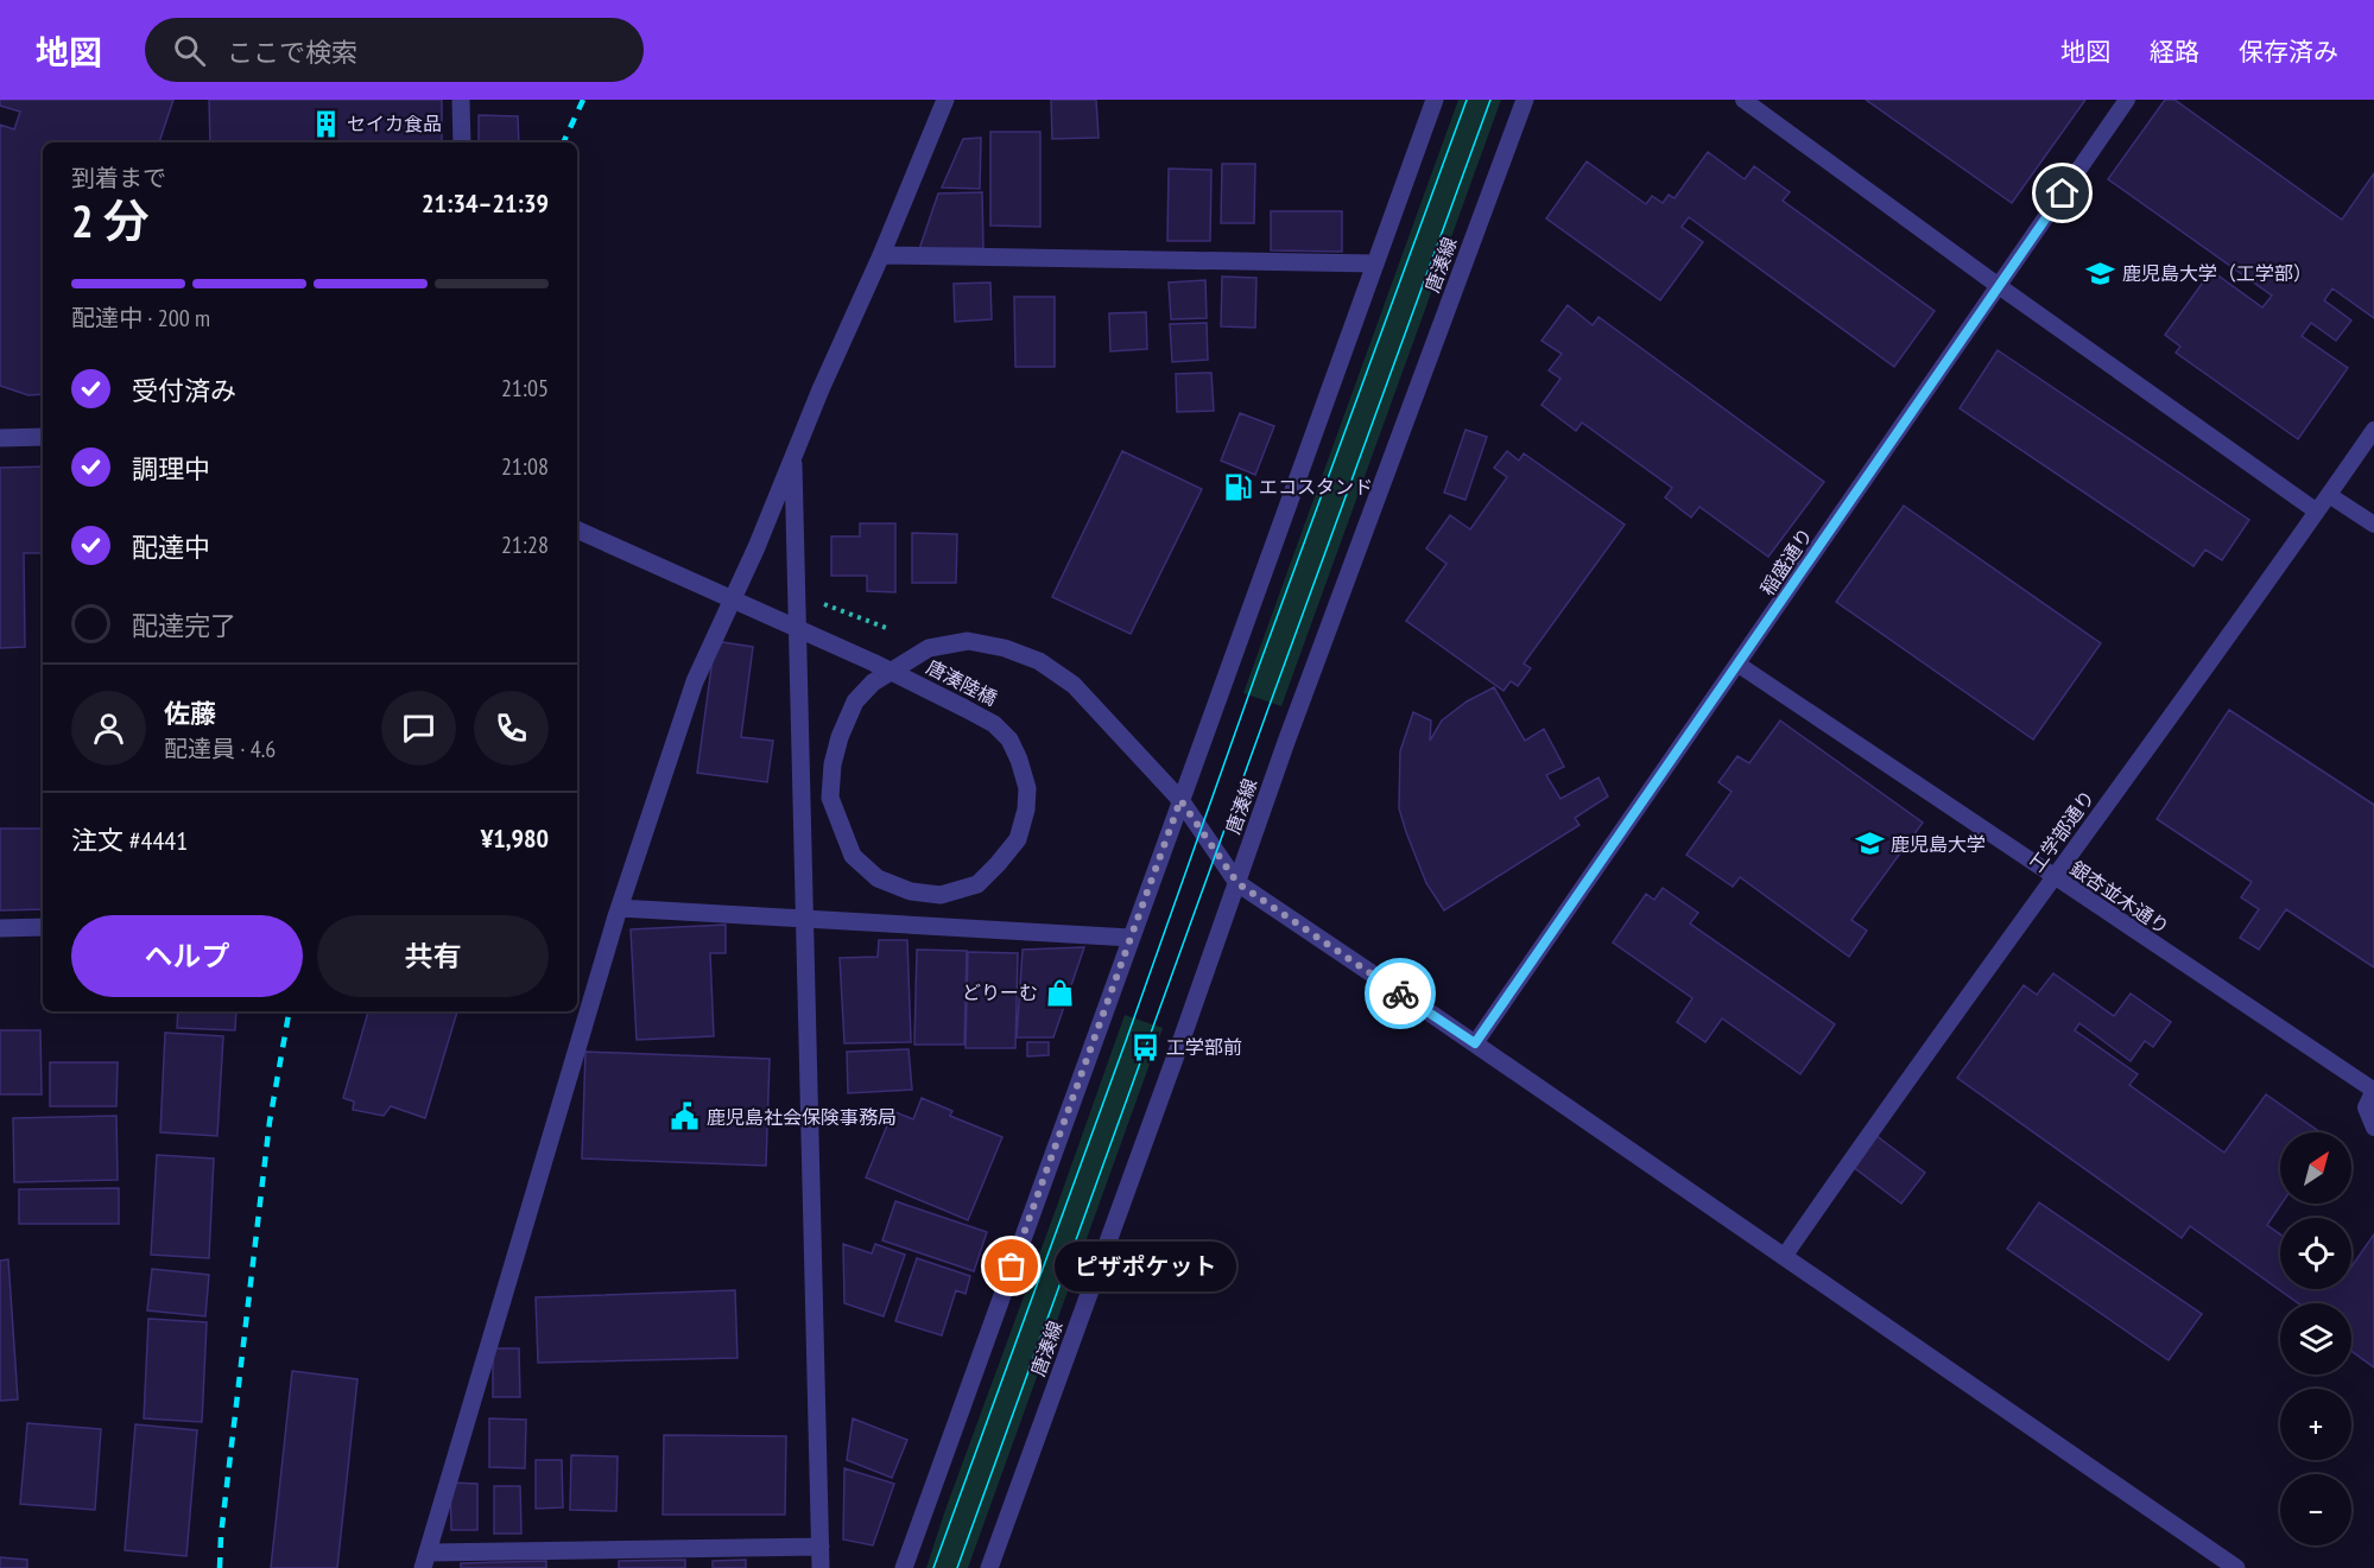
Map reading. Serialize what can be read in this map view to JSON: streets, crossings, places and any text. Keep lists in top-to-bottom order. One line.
{"streets":{"street":["唐湊線","唐湊陸橋"],"lane":["稲盛通り","工学部通り","銀杏並木通り"]},"crossings":[["唐湊線","唐湊陸橋"],["稲盛通り","銀杏並木通り"],["工学部通り","銀杏並木通り"]],"places":{"building":["セイカ食品"],"school or university":["鹿児島大学（工学部）","鹿児島大学"],"fuel station":["エコスタンド"],"shop":["どりーむ"],"bus stop":["工学部前"],"public building":["鹿児島社会保険事務局"],"other":["ピザポケット"]},"north":"top right","page":{"header":"地図","search":"ここで検索","nav":["地図","経路","保存済み"],"heading":["2 分","到着まで","21:34–21:39"],"panel":["佐藤","配達員 · 4.6","注文 #4441","¥1,980"],"bar":"配達中 · 200 m","list":[["受付済み","21:05"],["調理中","21:08"],["配達中","21:28"],"配達完了"],"buttons":["ヘルプ","共有"],"map_buttons":["+","−"],"bubble":"ピザポケット"}}
